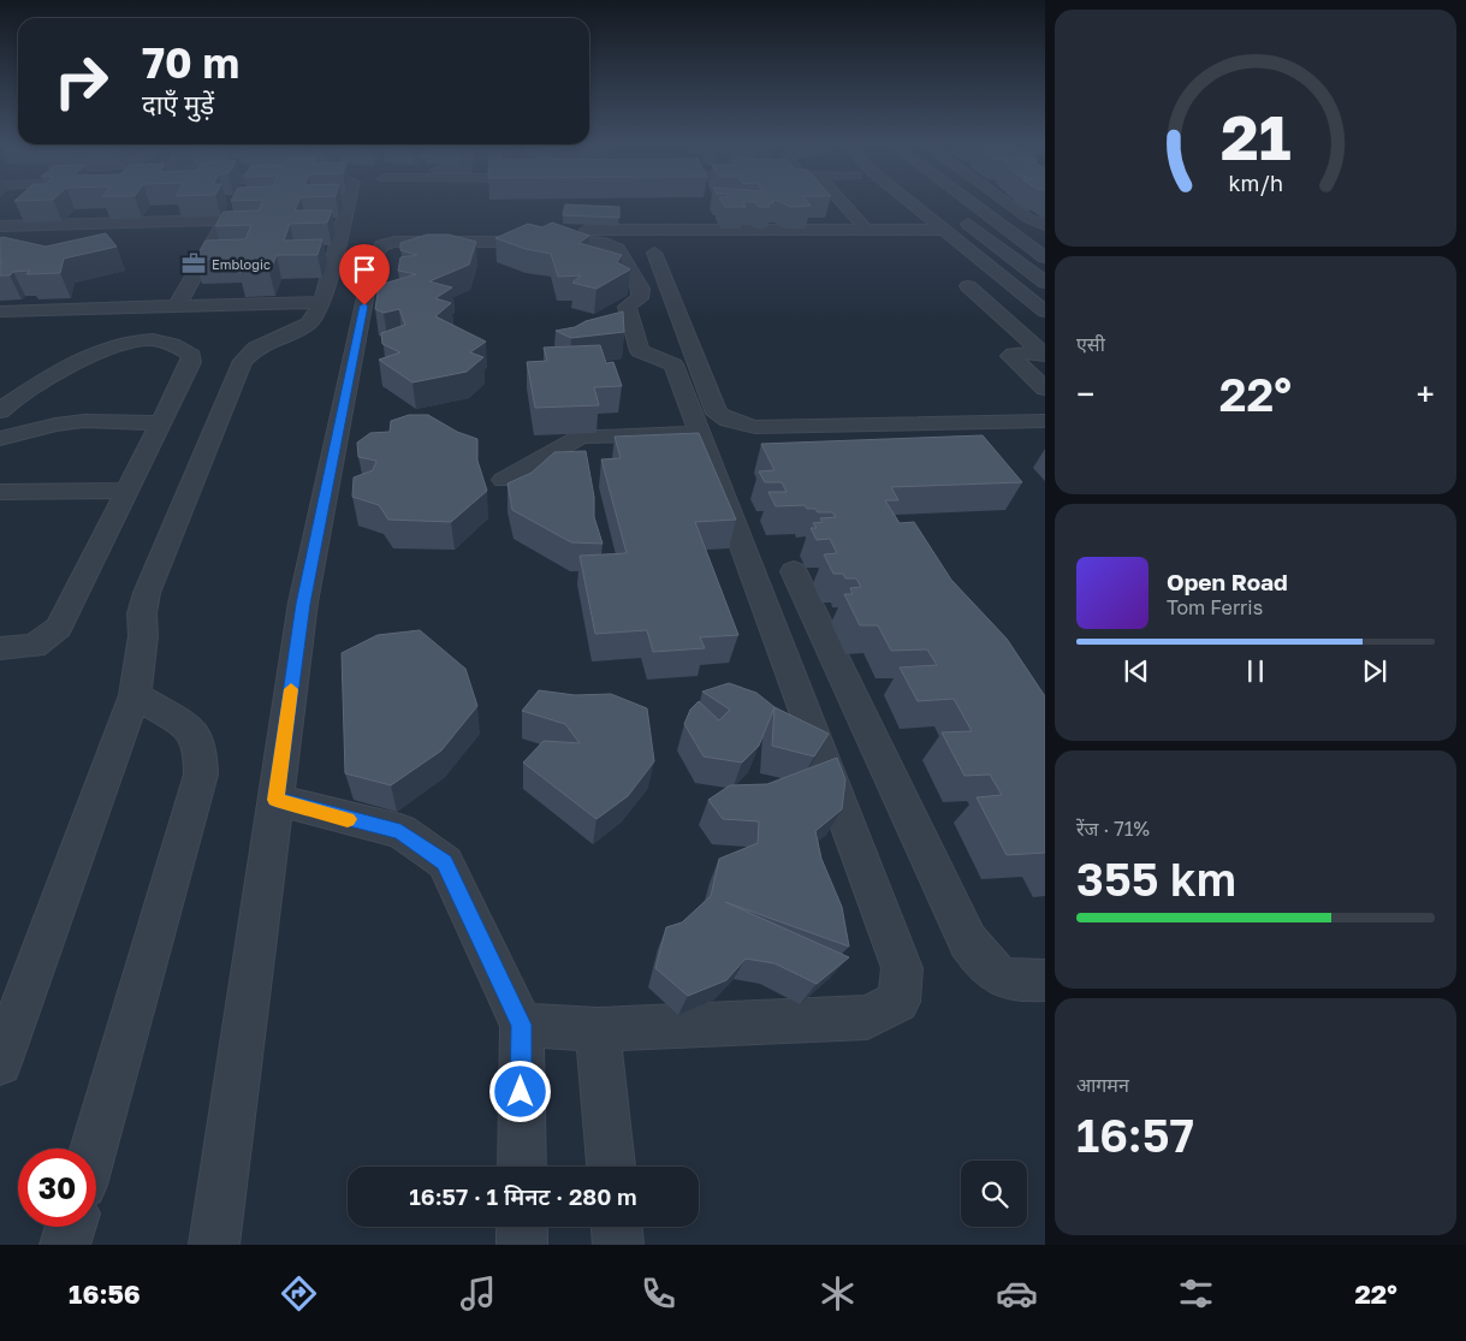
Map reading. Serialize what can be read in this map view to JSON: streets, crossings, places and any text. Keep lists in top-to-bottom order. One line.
{"places":{"office":["Emblogic"]},"page":{"turn":["70 m","दाएँ मुड़ें"],"tile":["एसी",["रेंज · 71%","355 km"],["आगमन","16:57"]],"heat":["−","22°","+"],"song":["Open Road","Tom Ferris"],"limit":"30","trip":"16:57 · 1 मिनट · 280 m","tabs":["16:56","22°"],"gauge":["21","km/h"]}}
